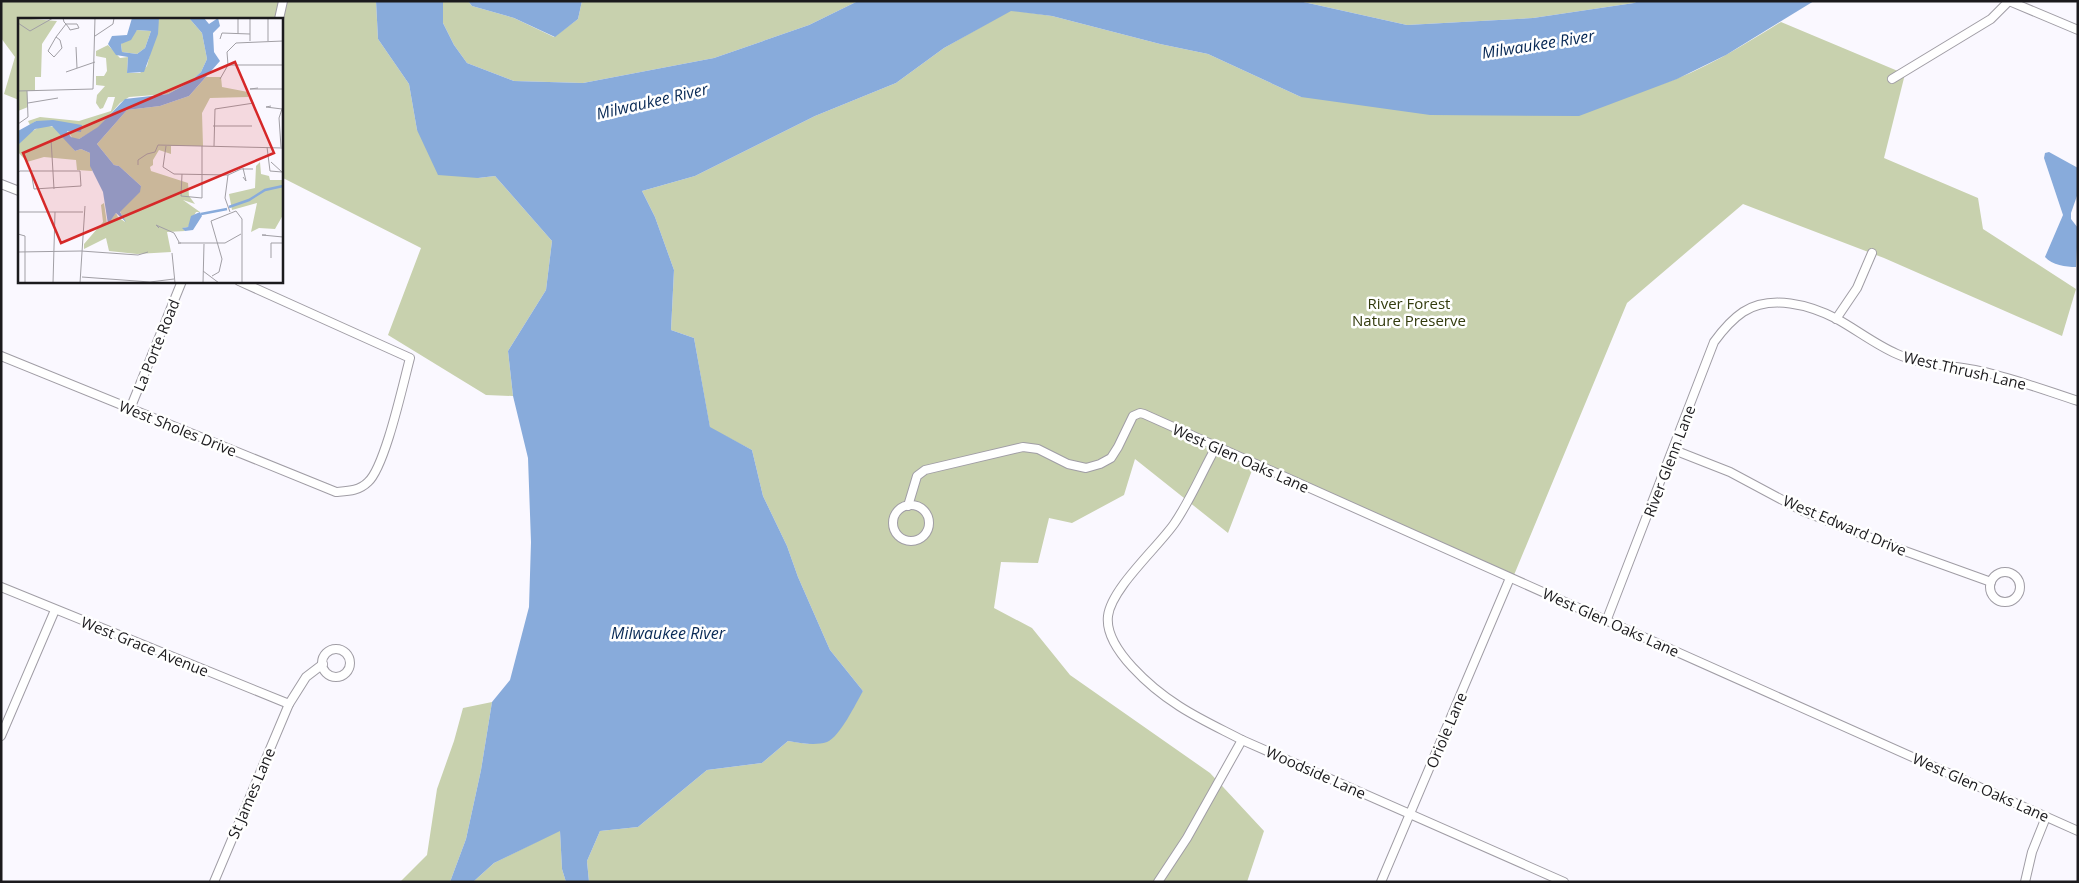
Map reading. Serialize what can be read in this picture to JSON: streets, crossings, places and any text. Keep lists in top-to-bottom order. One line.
{"streets":{"street":["La Porte Road","West Thrush Lane","West Sholes Drive","West Glen Oaks Lane","River Glenn Lane","West Edward Drive","West Grace Avenue","Oriole Lane","Woodside Lane","St James Lane"]},"crossings":[["La Porte Road","West Sholes Drive"],["West Thrush Lane","River Glenn Lane"],["West Glen Oaks Lane","River Glenn Lane"],["West Glen Oaks Lane","Oriole Lane"],["West Glen Oaks Lane","Woodside Lane"],["River Glenn Lane","West Edward Drive"],["West Grace Avenue","St James Lane"],["Oriole Lane","Woodside Lane"]],"water":["Milwaukee River"],"parks":["River Forest Nature Preserve"]}
